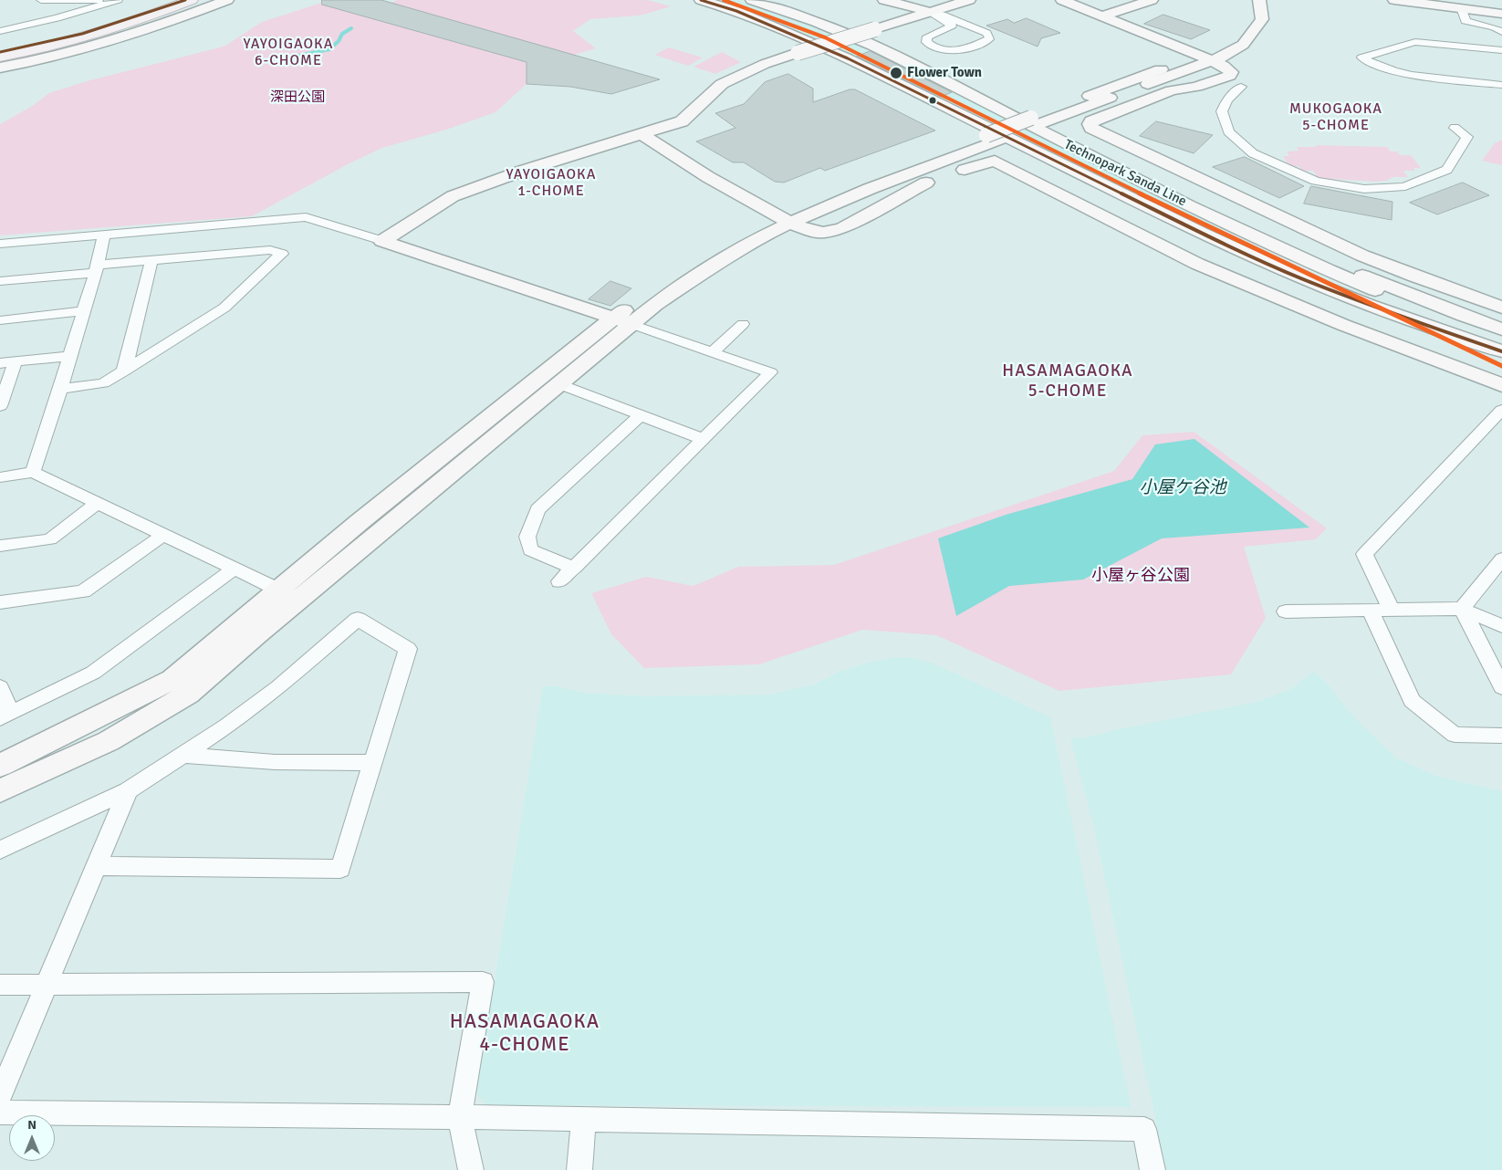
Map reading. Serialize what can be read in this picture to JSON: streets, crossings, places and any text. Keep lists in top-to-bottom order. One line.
{"streets":{"street":["Technopark Sanda Line"]},"districts":["YAYOIGAOKA 6-CHOME","MUKOGAOKA 5-CHOME","YAYOIGAOKA 1-CHOME","HASAMAGAOKA 5-CHOME","HASAMAGAOKA 4-CHOME"],"water":["小屋ケ谷池"],"parks":["深田公園","小屋ヶ谷公園"],"places":["Flower Town"],"north":"top"}
